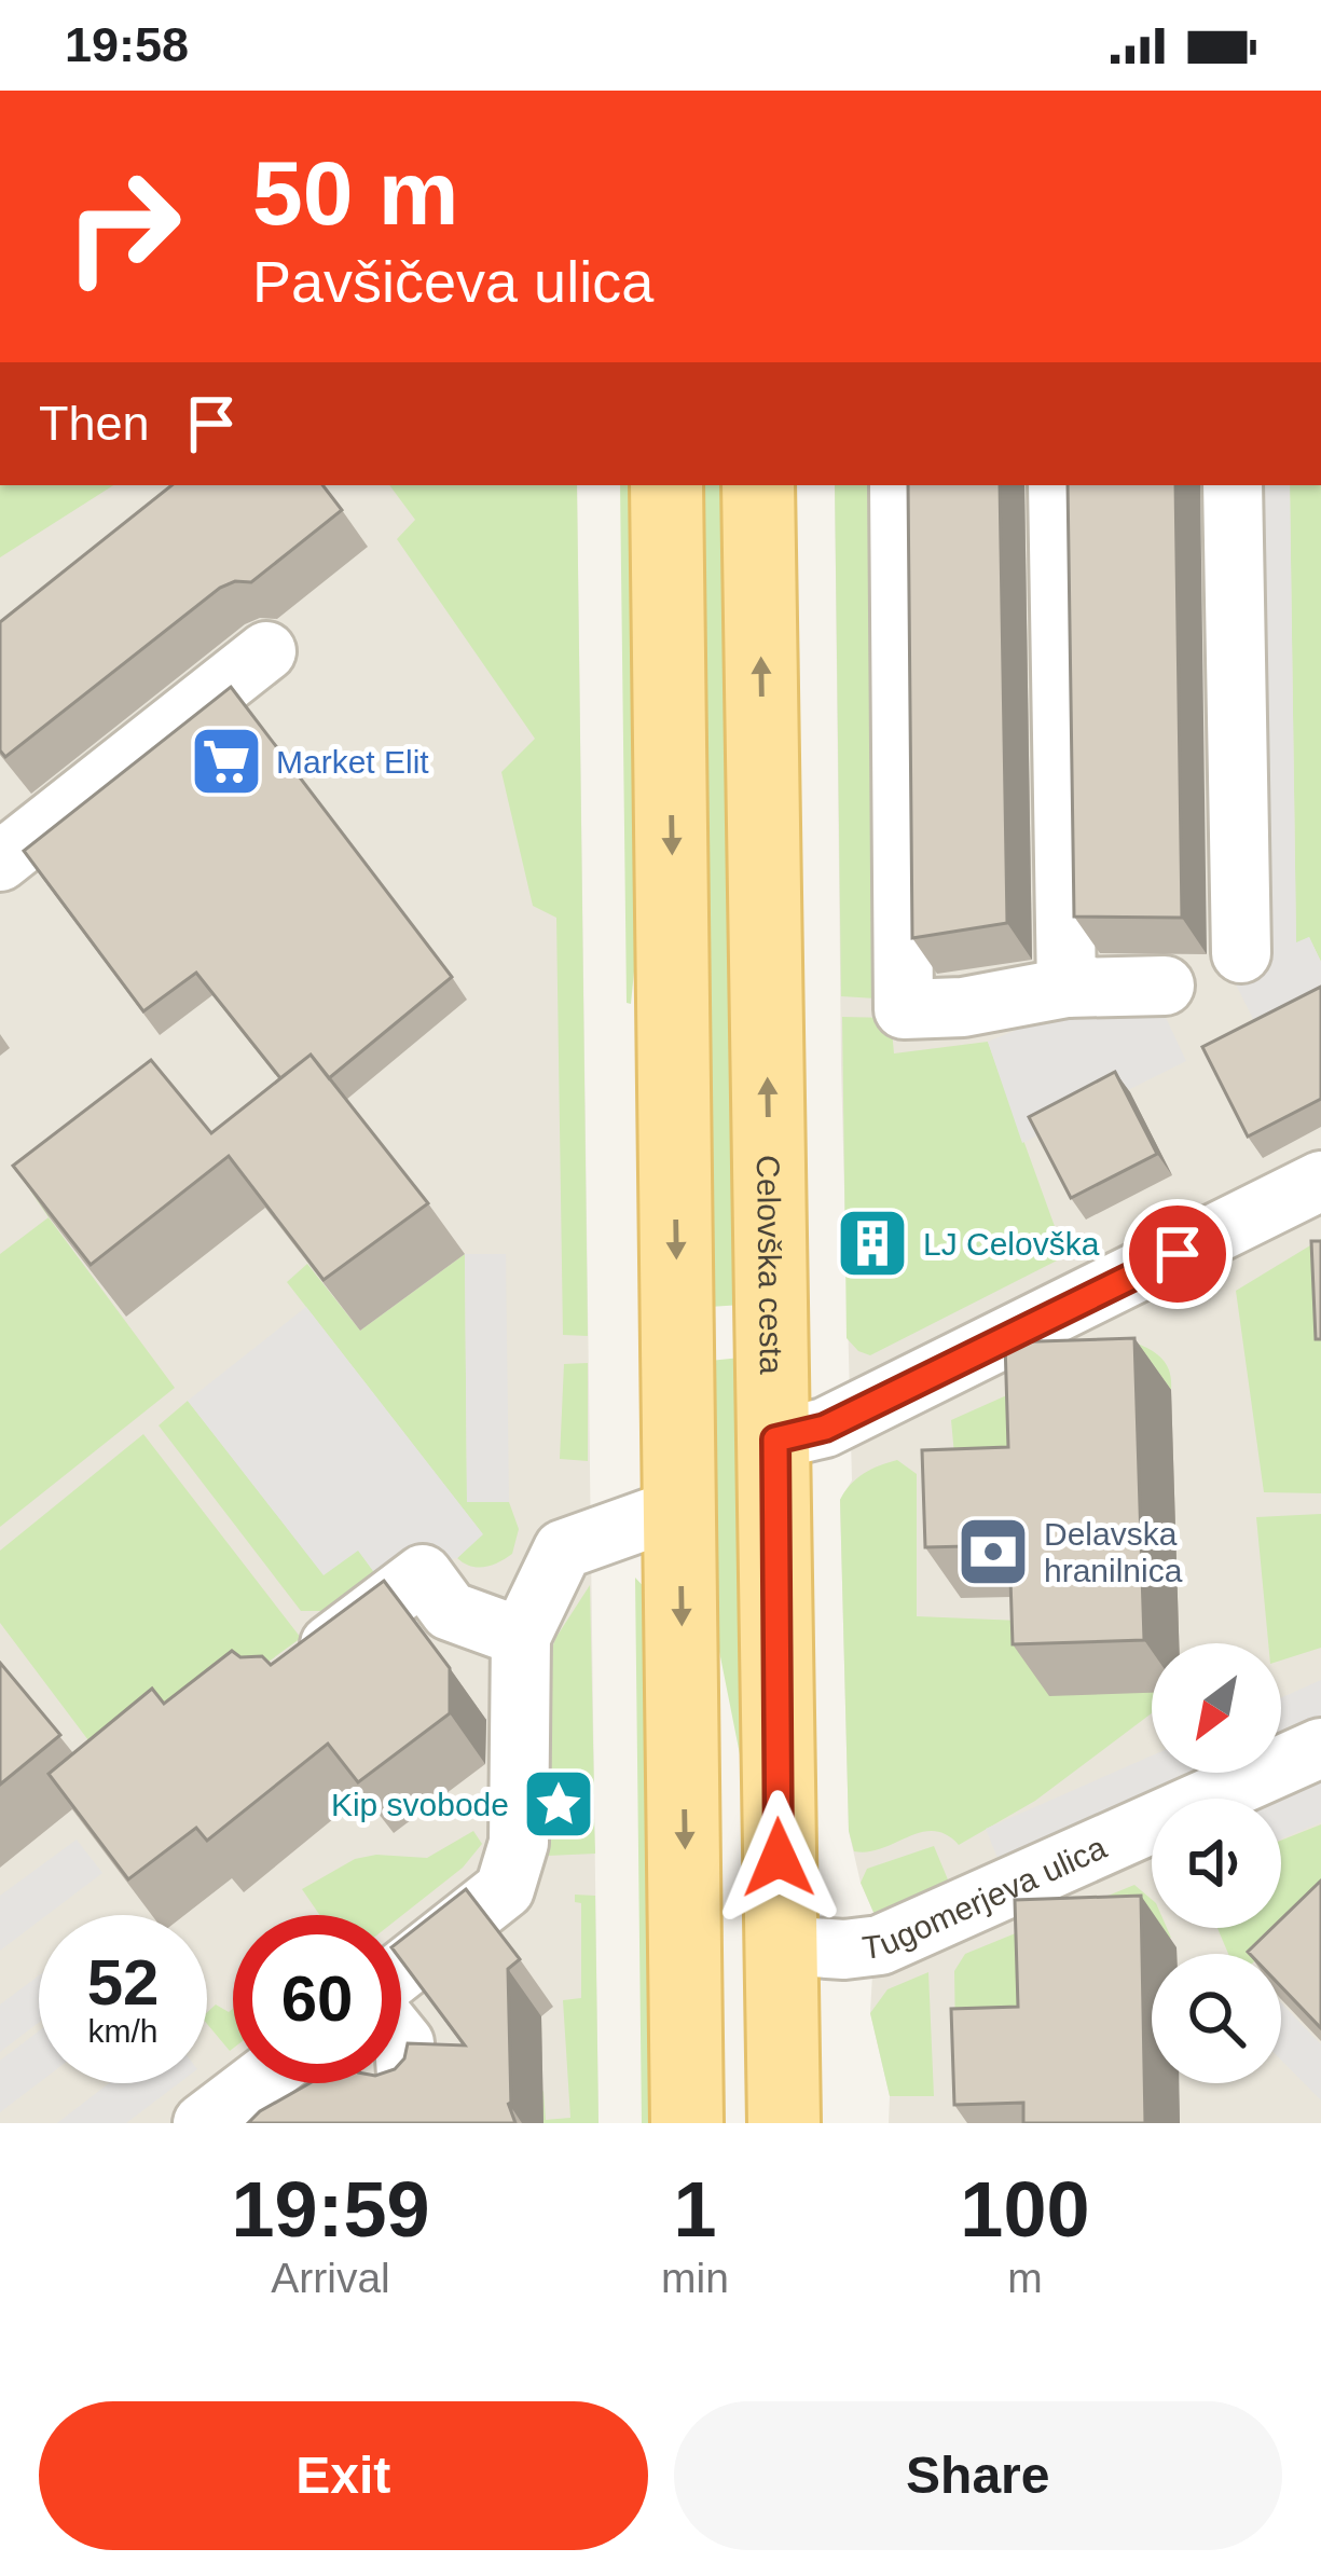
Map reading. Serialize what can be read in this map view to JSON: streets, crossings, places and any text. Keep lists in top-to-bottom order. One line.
{"streets":{"main road":["Celovška cesta"],"street":["Tugomerjeva ulica"]},"crossings":[["Celovška cesta","Tugomerjeva ulica"]],"places":{"supermarket":["Market Elit"],"building":["LJ Celovška"],"bank":["Delavska hranilnica"],"place":["Kip svobode"]},"north":"bottom left","page":{"status":"19:58","turn":["50 m","Pavšičeva ulica"],"then":"Then","speed":"52 km/h","limit":"60","eta":["19:59","Arrival","1","min","100","m"],"buttons":["Exit","Share"]}}
